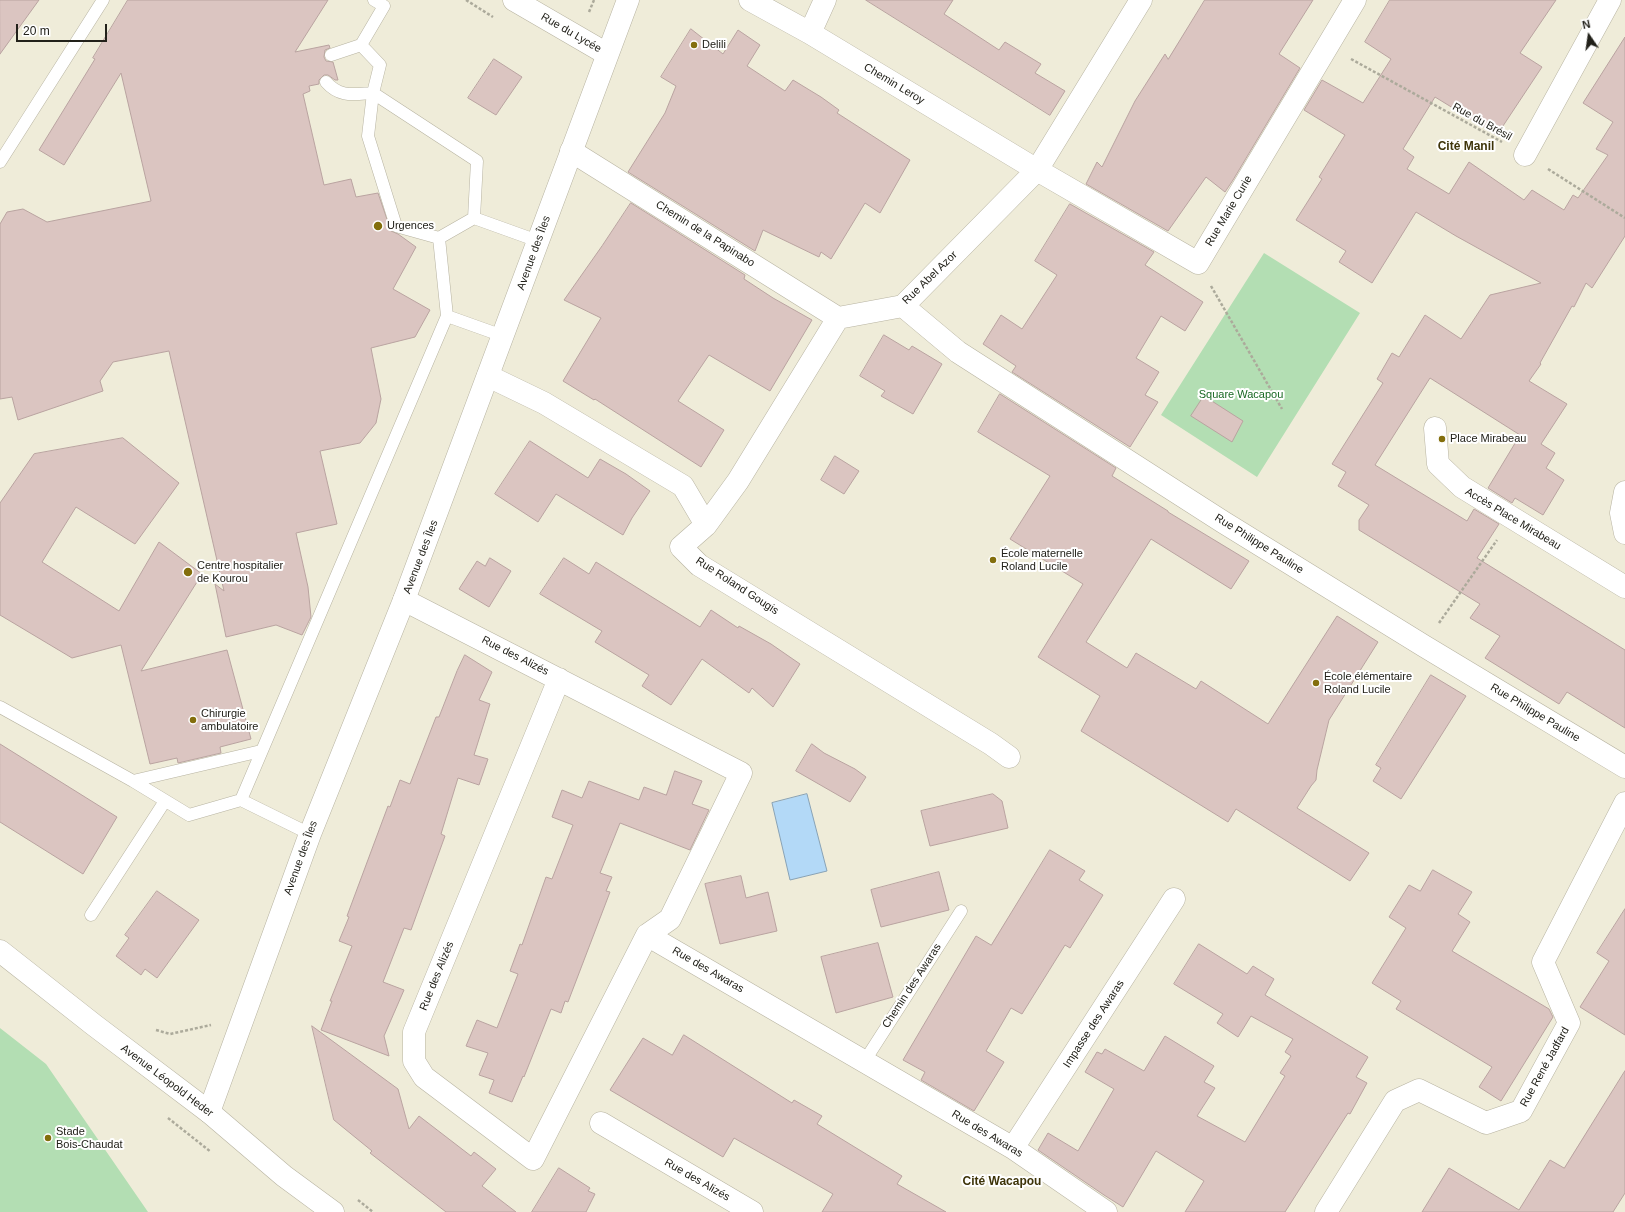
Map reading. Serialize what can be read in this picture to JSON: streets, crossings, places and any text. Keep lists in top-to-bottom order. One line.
{"streets":{"street":["Rue du Lycée","Chemin Leroy","Rue Marie Curie","Chemin de la Papinabo","Avenue des Îles","Rue Abel Azor","Accès Place Mirabeau","Rue Philippe Pauline","Rue Roland Gougis","Rue des Alizés","Rue des Awaras","Impasse des Awaras","Rue René Jadfard","Avenue Léopold Heder"],"lane":["Chemin des Awaras"],"path":["Rue du Brésil"]},"crossings":[["Rue du Lycée","Avenue des Îles"],["Chemin Leroy","Rue Abel Azor"],["Rue du Brésil","Rue Marie Curie"],["Chemin de la Papinabo","Avenue des Îles"],["Chemin de la Papinabo","Rue Abel Azor"],["Avenue des Îles","Rue des Alizés"],["Avenue des Îles","Avenue Léopold Heder"],["Rue Abel Azor","Rue Philippe Pauline"],["Rue des Alizés","Rue des Awaras"],["Rue des Awaras","Chemin des Awaras"],["Rue des Awaras","Impasse des Awaras"]],"districts":["Cité Manil","Cité Wacapou"],"parks":["Square Wacapou"],"places":["Delili","Urgences","Place Mirabeau","École maternelle Roland Lucile","Centre hospitalier de Kourou","École élémentaire Roland Lucile","Chirurgie ambulatoire","Stade Bois-Chaudat"],"scale_bar":"20 m","north":"top"}
